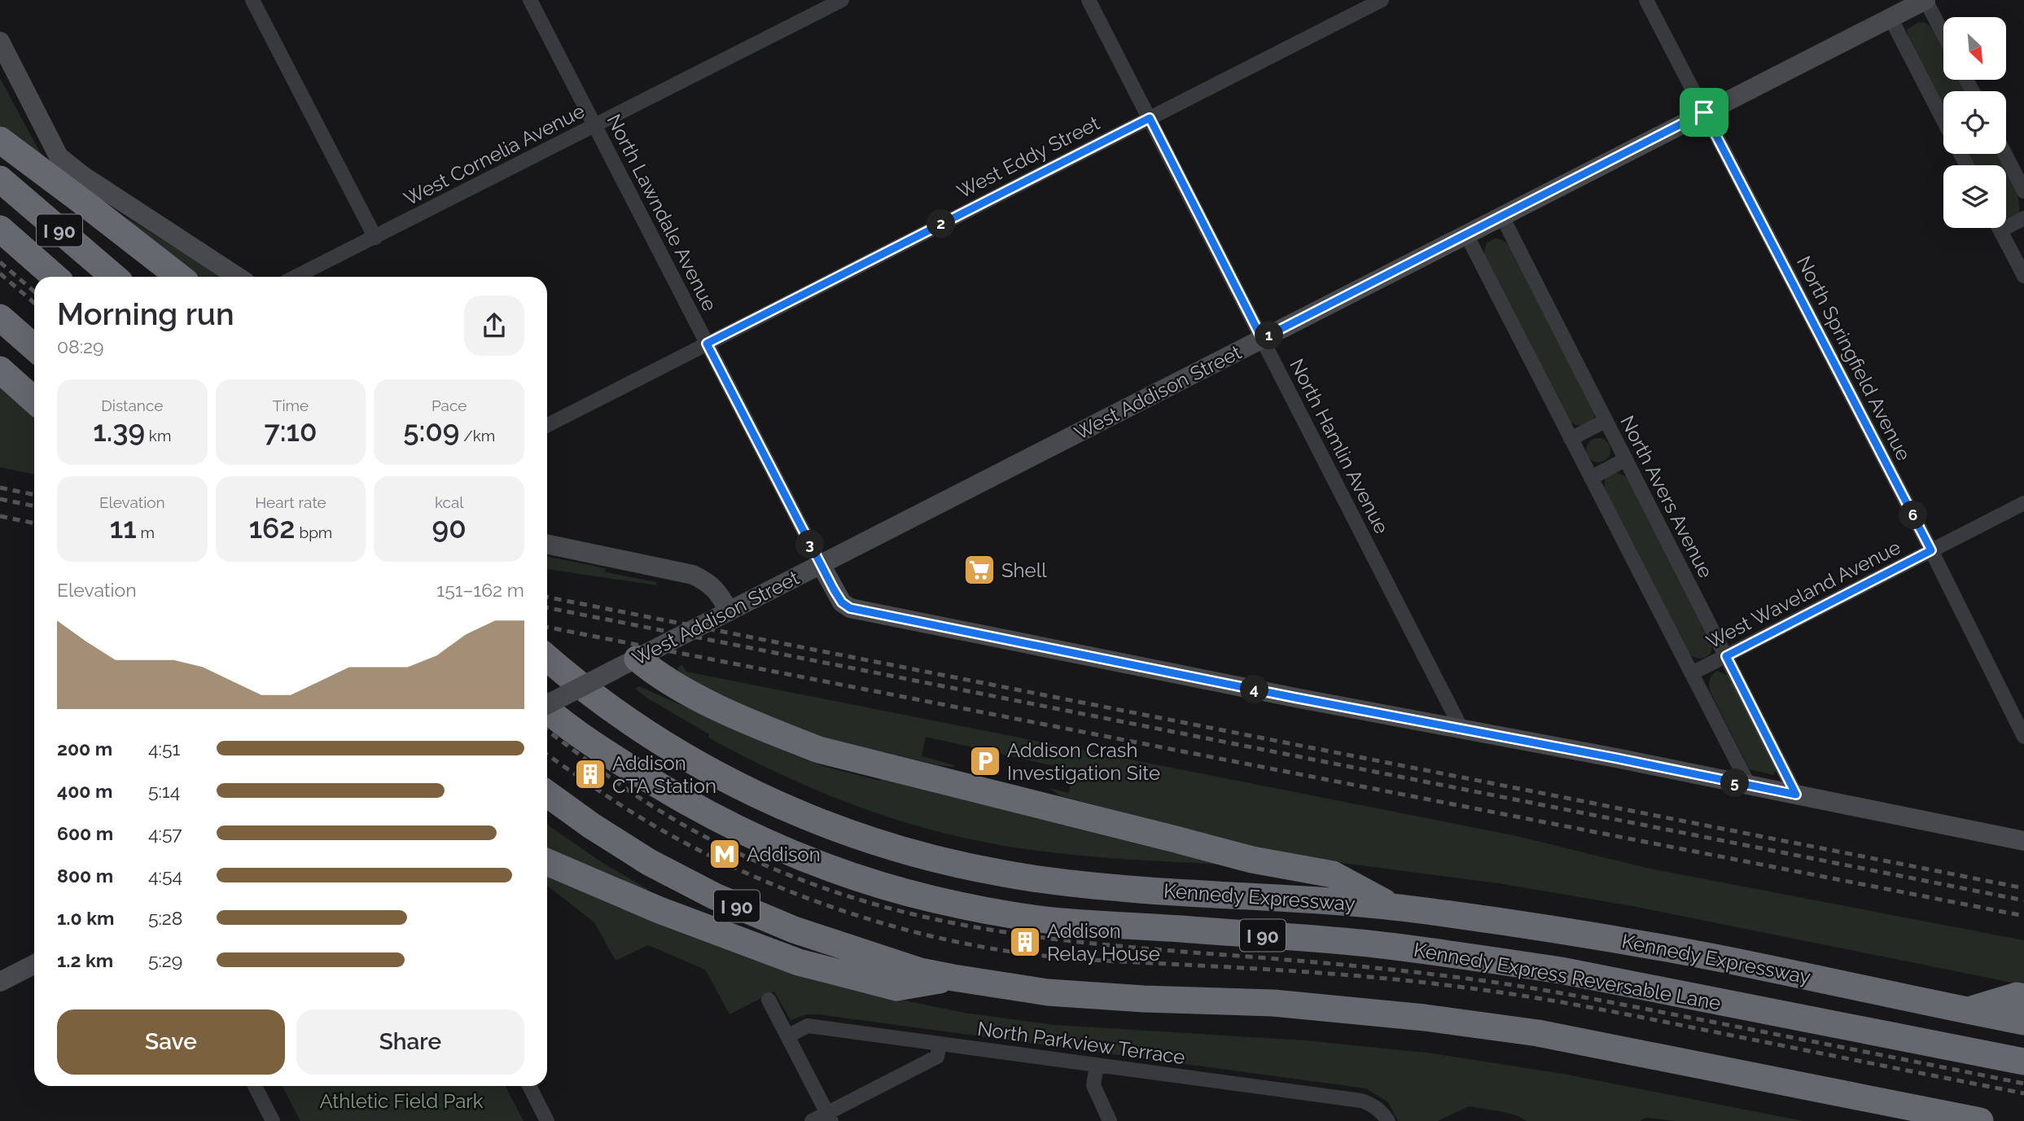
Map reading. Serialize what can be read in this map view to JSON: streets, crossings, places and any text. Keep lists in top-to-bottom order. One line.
{"streets":{"highway":["I 90","Kennedy Expressway","Kennedy Express Reversable Lane"],"street":["West Cornelia Avenue","West Eddy Street","North Lawndale Avenue","North Springfield Avenue","West Addison Street","North Hamlin Avenue","North Avers Avenue","West Waveland Avenue","North Parkview Terrace"]},"crossings":[["West Cornelia Avenue","North Lawndale Avenue"],["West Eddy Street","North Lawndale Avenue"],["West Eddy Street","North Hamlin Avenue"],["North Lawndale Avenue","West Addison Street"],["North Springfield Avenue","West Addison Street"],["North Springfield Avenue","West Waveland Avenue"],["West Addison Street","North Hamlin Avenue"],["West Addison Street","North Avers Avenue"],["North Avers Avenue","West Waveland Avenue"]],"parks":["Athletic Field Park"],"places":{"supermarket":["Shell"],"parking":["Addison Crash Investigation Site"],"building":["Addison CTA Station","Addison Relay House"],"metro station":["Addison"]},"north":"bottom right","page":{"pins":["2","1","6","3","4","5"],"heading":["Morning run","08:29"],"stats":[["Distance","1.39 km"],["Time","7:10"],["Pace","5:09 /km"],["Elevation","11 m"],["Heart rate","162 bpm"],["kcal","90"]],"chart":["Elevation","151–162 m"],"list":[{"name":"200 m","note":"4:51"},{"name":"400 m","note":"5:14"},{"name":"600 m","note":"4:57"},{"name":"800 m","note":"4:54"},{"name":"1.0 km","note":"5:28"},{"name":"1.2 km","note":"5:29"}],"buttons":["Save","Share"]}}
